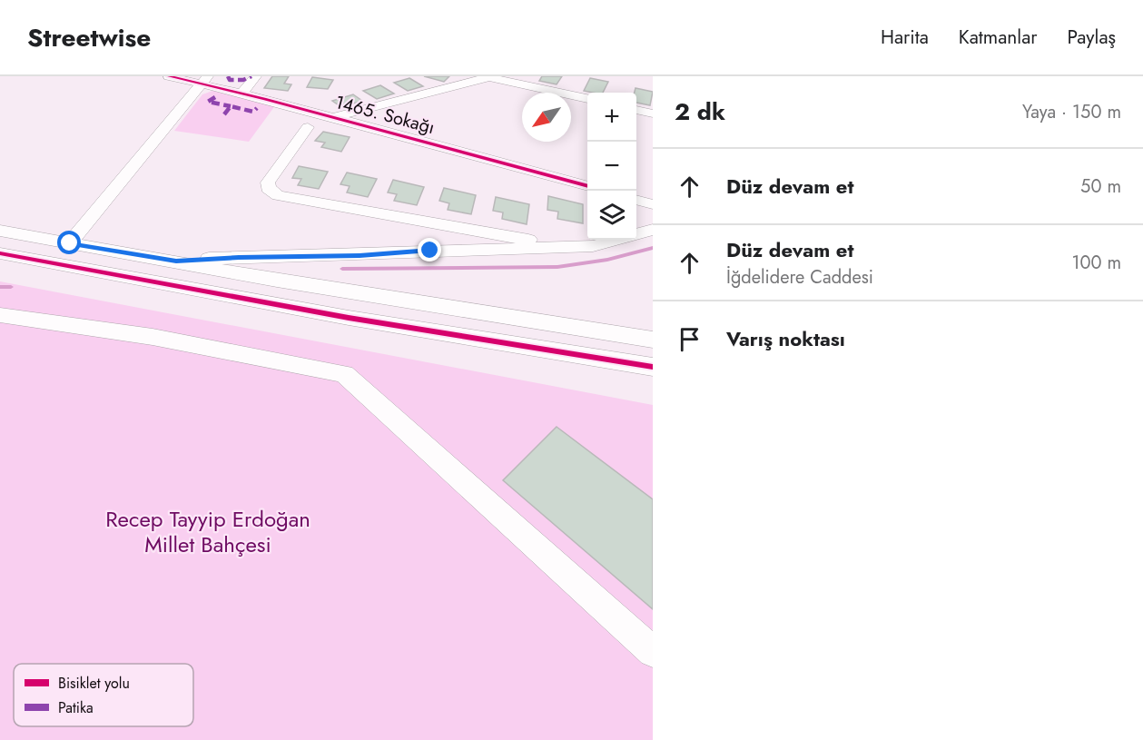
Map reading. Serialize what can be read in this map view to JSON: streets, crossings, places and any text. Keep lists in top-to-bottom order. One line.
{"streets":{"street":["1465. Sokağı"]},"parks":["Recep Tayyip Erdoğan Millet Bahçesi"],"legend":["Bisiklet yolu","Patika"],"north":"bottom left","page":{"header":"Streetwise","nav":["Harita","Katmanlar","Paylaş"],"heading":["2 dk","Yaya · 150 m"],"map_buttons":["+","−"],"list":[["Düz devam et","50 m"],["Düz devam et","İğdelidere Caddesi","100 m"],"Varış noktası"]}}
